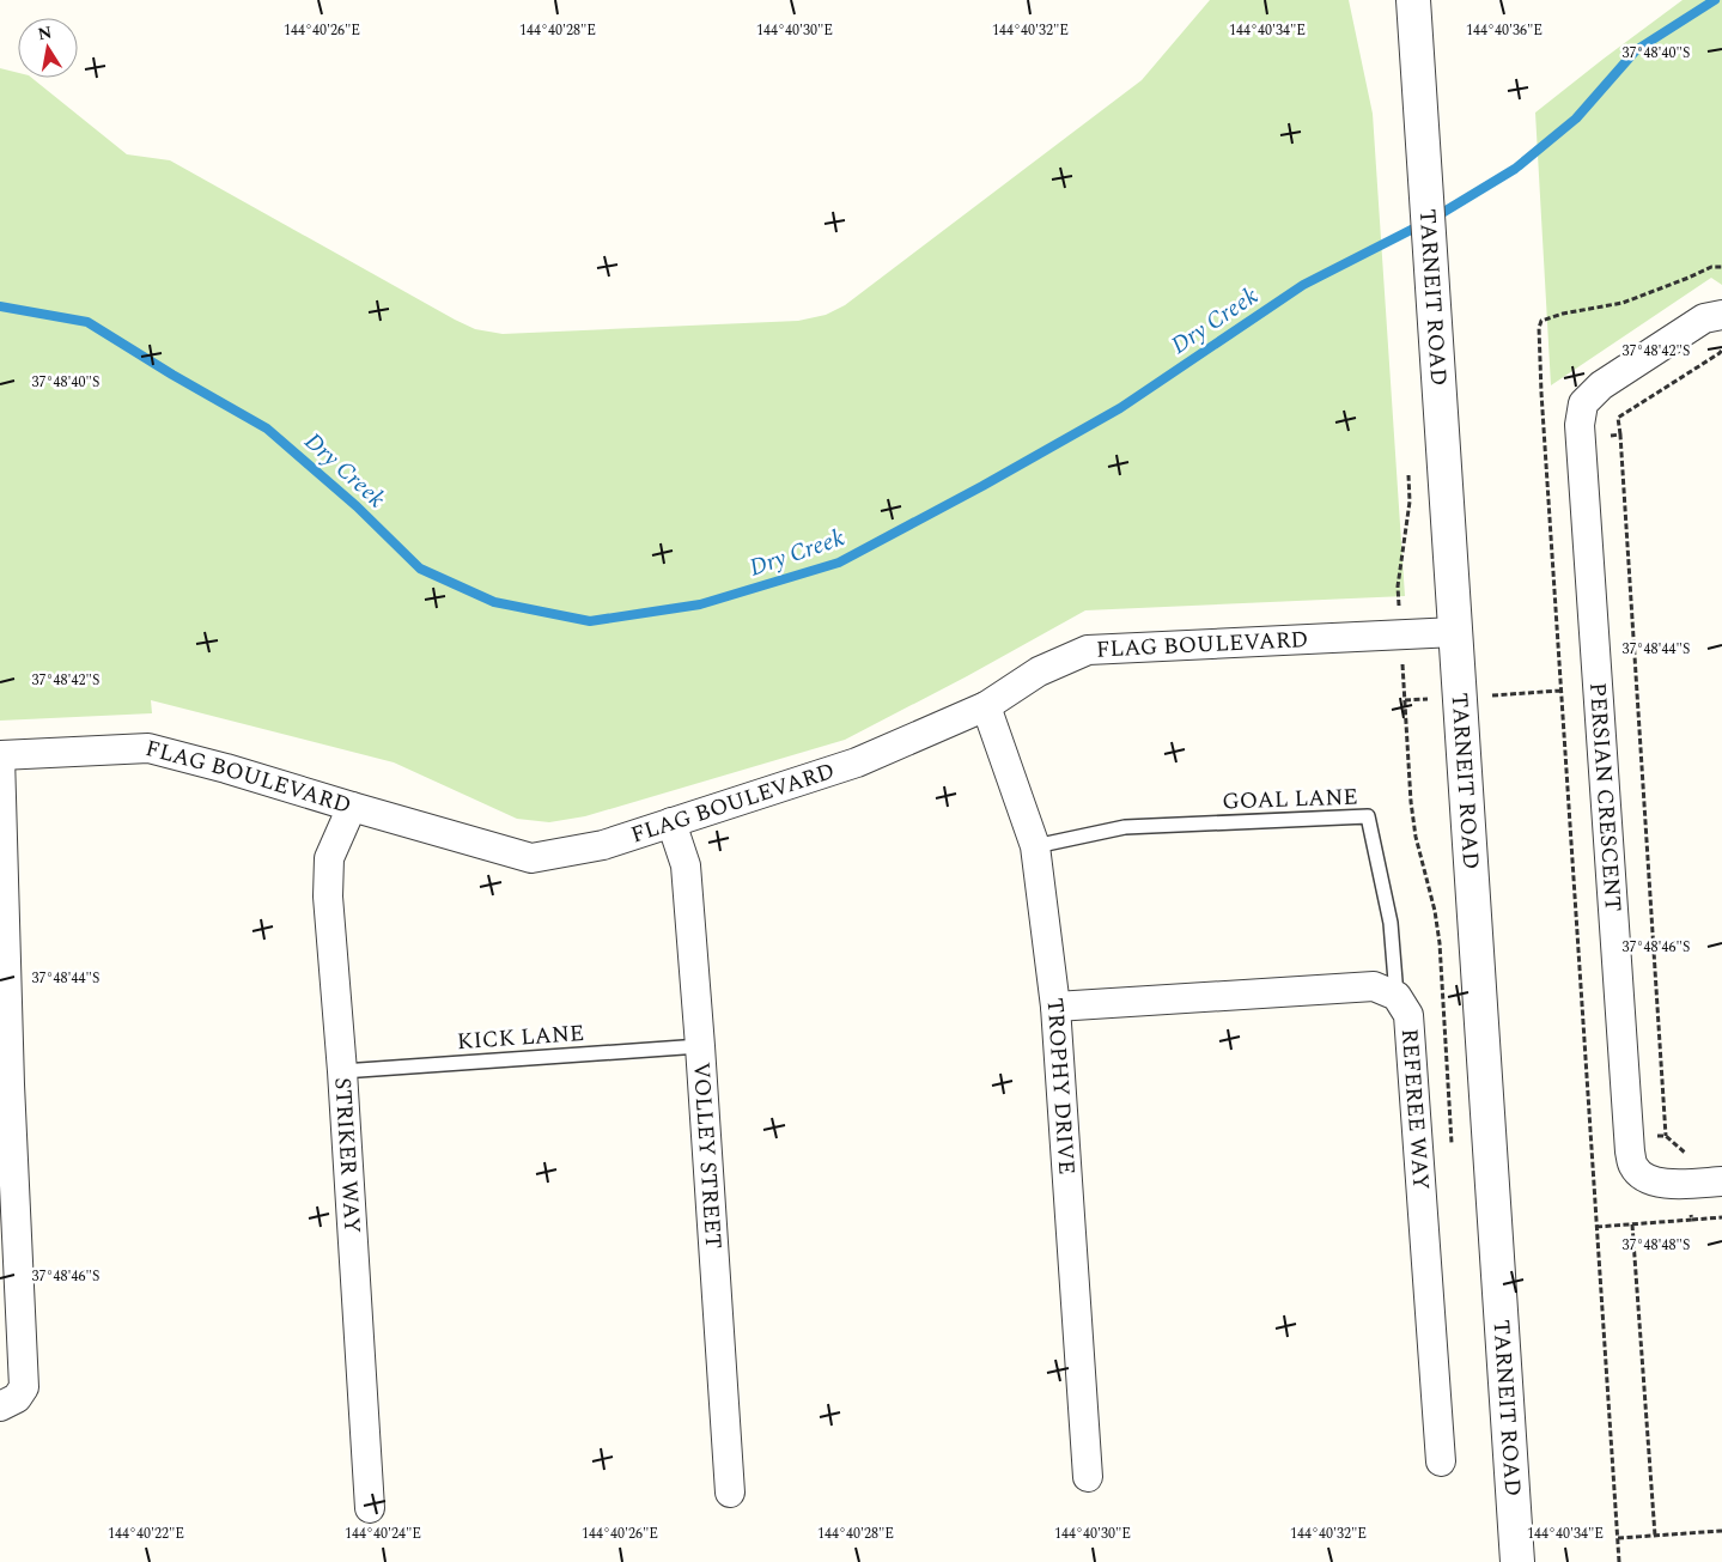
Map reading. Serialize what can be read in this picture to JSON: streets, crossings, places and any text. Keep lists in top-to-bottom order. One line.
{"streets":{"street":["TARNEIT ROAD","FLAG BOULEVARD","PERSIAN CRESCENT","TROPHY DRIVE","REFEREE WAY","STRIKER WAY","VOLLEY STREET"],"lane":["GOAL LANE","KICK LANE"]},"crossings":[["TARNEIT ROAD","FLAG BOULEVARD"],["FLAG BOULEVARD","TROPHY DRIVE"],["FLAG BOULEVARD","STRIKER WAY"],["FLAG BOULEVARD","VOLLEY STREET"],["GOAL LANE","TROPHY DRIVE"],["GOAL LANE","REFEREE WAY"],["KICK LANE","STRIKER WAY"],["KICK LANE","VOLLEY STREET"]],"water":["Dry Creek"],"north":"top","coordinates":["144°40'32\"E","144°40'34\"E","144°40'26\"E","144°40'28\"E","144°40'30\"E","144°40'36\"E","37°48'40\"S","37°48'42\"S","37°48'44\"S","37°48'46\"S","37°48'48\"S","144°40'22\"E","144°40'24\"E"]}
